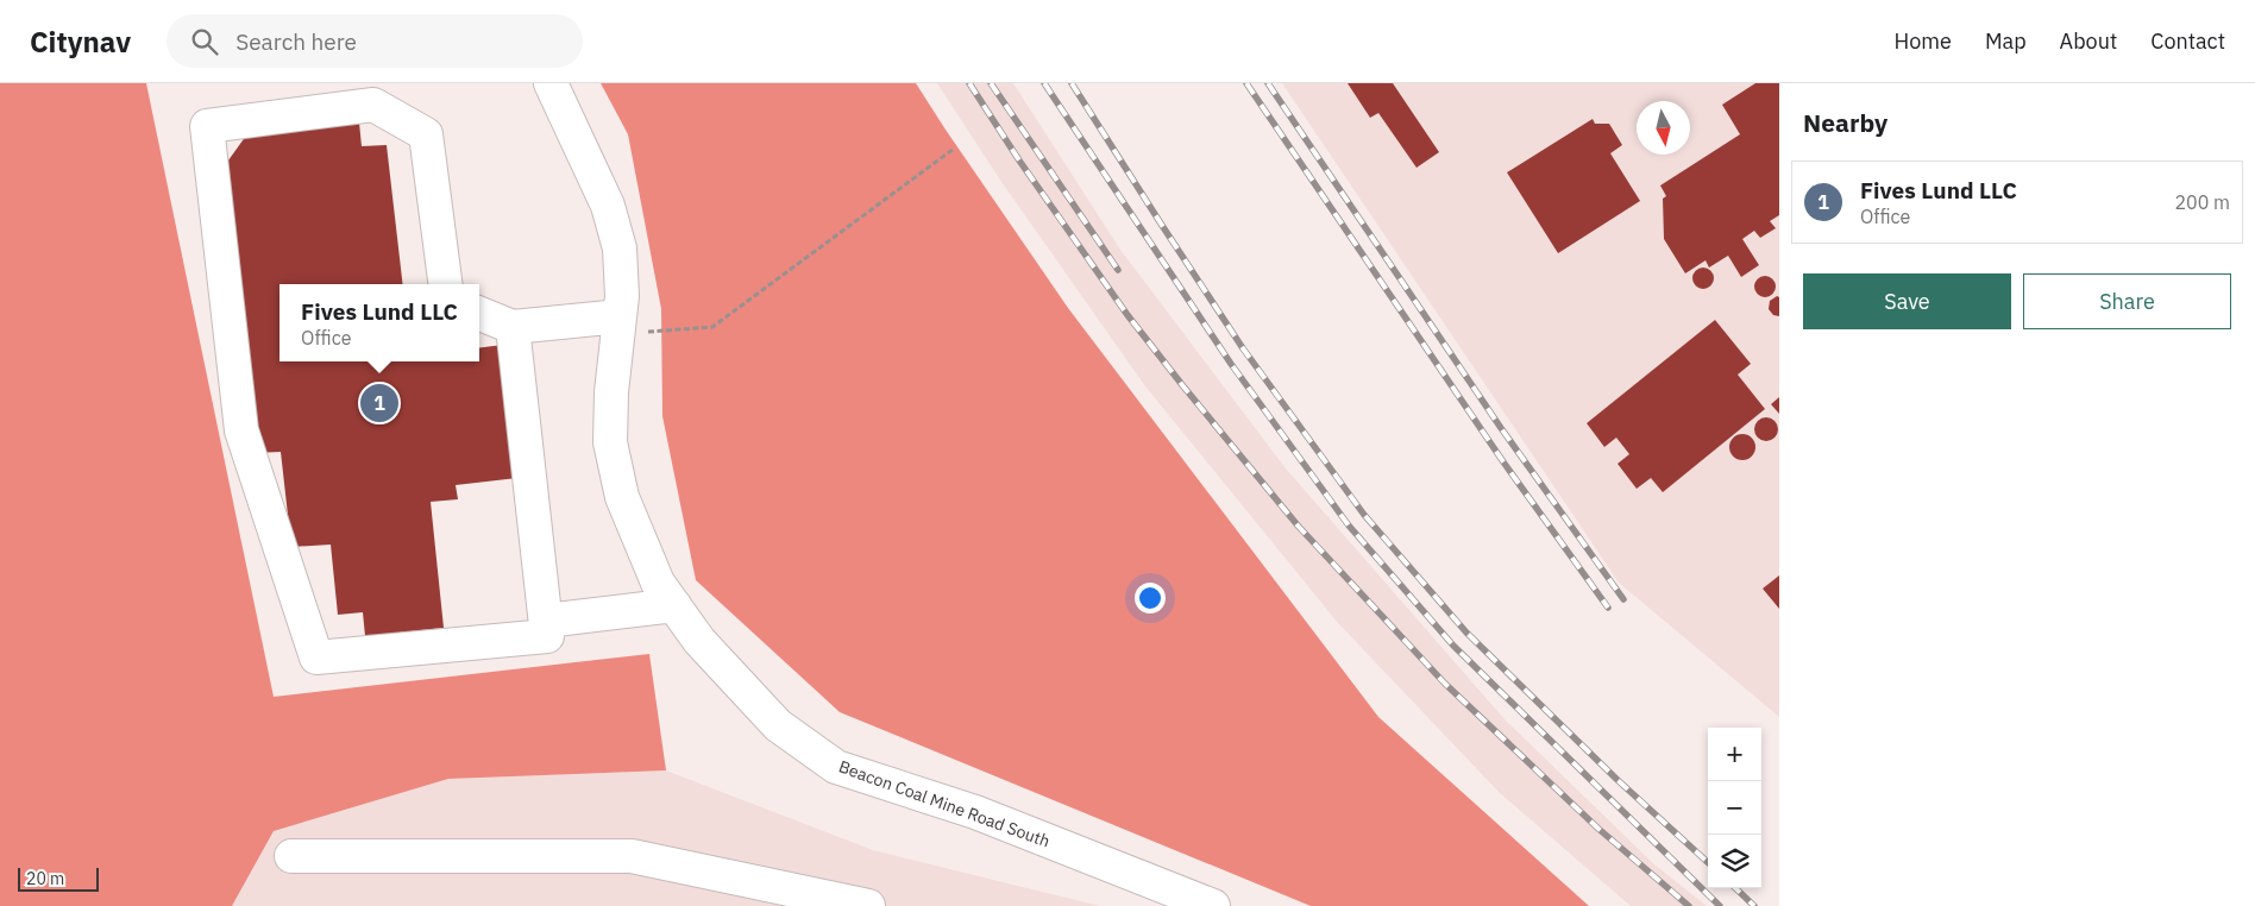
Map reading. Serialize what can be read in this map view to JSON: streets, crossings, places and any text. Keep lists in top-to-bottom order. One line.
{"streets":{"street":["Beacon Coal Mine Road South"]},"scale_bar":"20 m","north":"bottom","page":{"header":"Citynav","search":"Search here","nav":["Home","Map","About","Contact"],"heading":"Nearby","list":[{"mark":"1","name":"Fives Lund LLC","note":"Office","value":"200 m"}],"buttons":["Save","Share"],"popup":["Fives Lund LLC","Office"],"pins":"1","map_buttons":["+","−"],"scale":"20 m"}}
